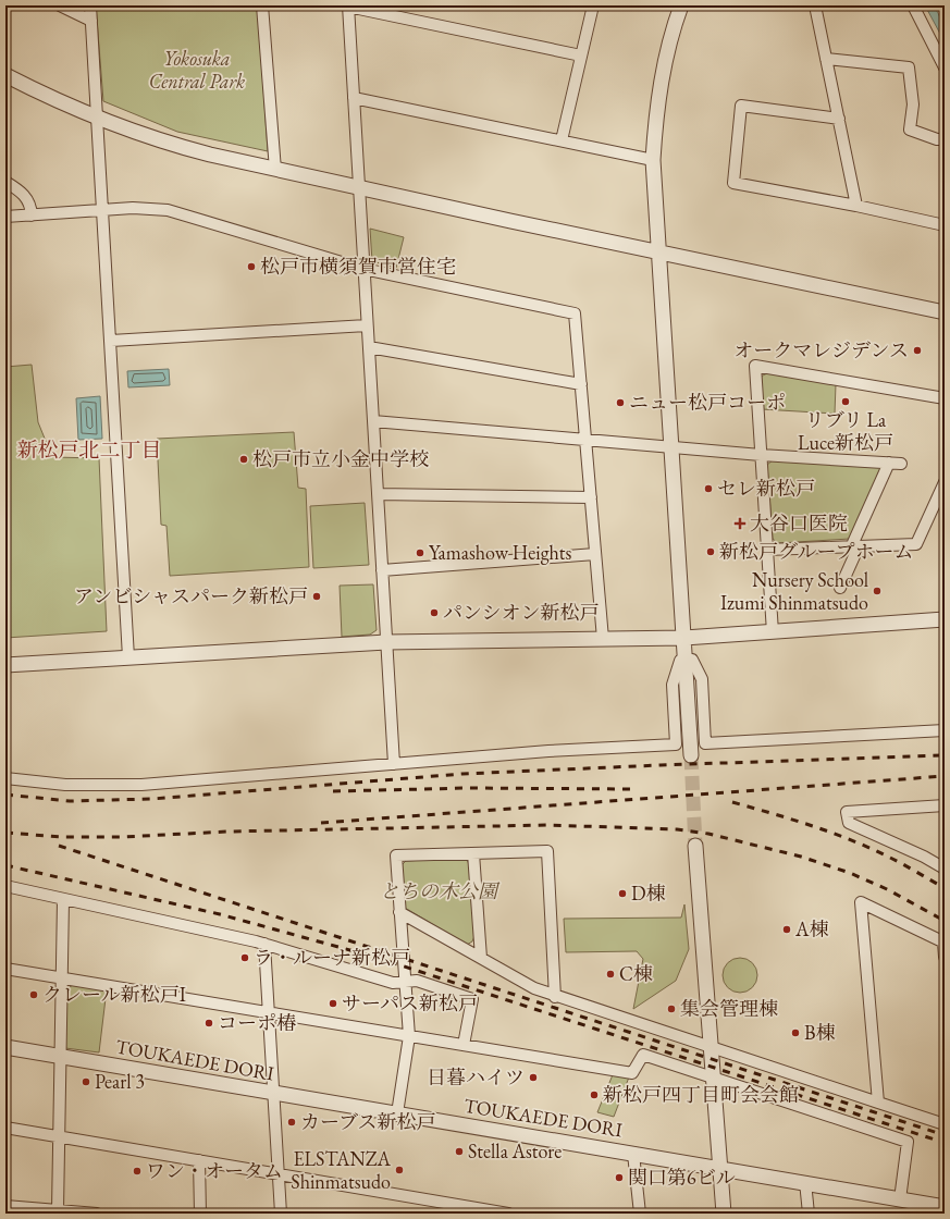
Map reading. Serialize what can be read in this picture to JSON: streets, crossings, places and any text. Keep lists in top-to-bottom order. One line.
{"streets":{"street":["TOUKAEDE DORI"]},"districts":["新松戸北二丁目"],"parks":["Yokosuka Central Park","とちの木公園"],"places":{"other":["松戸市横須賀市営住宅","オークマレジデンス","リブリ La Luce新松戸","ニュー松戸コーポ","松戸市立小金中学校","セレ新松戸","新松戸グループホーム","Yamashow Heights","Nursery School Izumi Shinmatsudo","アンビシャスパーク新松戸","パンシオン新松戸","D棟","A棟","ラ・ルーナ新松戸","C棟","クレール新松戸Ⅰ","サーパス新松戸","集会管理棟","コーポ椿","B棟","日暮ハイツ","Pearl 3","新松戸四丁目町会会館","カーブス新松戸","Stella Astore","ELSTANZA Shinmatsudo","ワン・オータム","関口第6ビル"],"health":["大谷口医院"]}}
